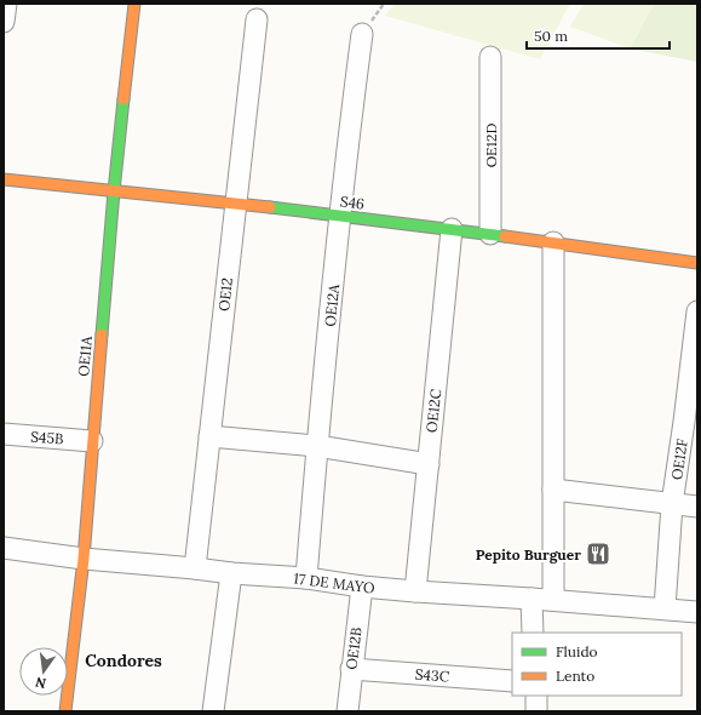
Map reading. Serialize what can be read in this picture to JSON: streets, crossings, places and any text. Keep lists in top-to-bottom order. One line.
{"streets":{"street":["OE12D","S46","OE12","OE12A","OE11A","OE12C","S45B","OE12F","17 DE MAYO","OE12B","S43C"]},"crossings":[["OE12D","S46"],["S46","OE12"],["S46","OE12A"],["S46","OE11A"],["S46","OE12C"],["OE12","17 DE MAYO"],["OE12A","17 DE MAYO"],["OE11A","S45B"],["OE11A","17 DE MAYO"],["OE12C","17 DE MAYO"],["OE12F","17 DE MAYO"],["17 DE MAYO","OE12B"],["OE12B","S43C"]],"districts":["Condores"],"places":{"restaurant":["Pepito Burguer"]},"legend":["Fluido","Lento"],"scale_bar":"50 m","north":"bottom"}
